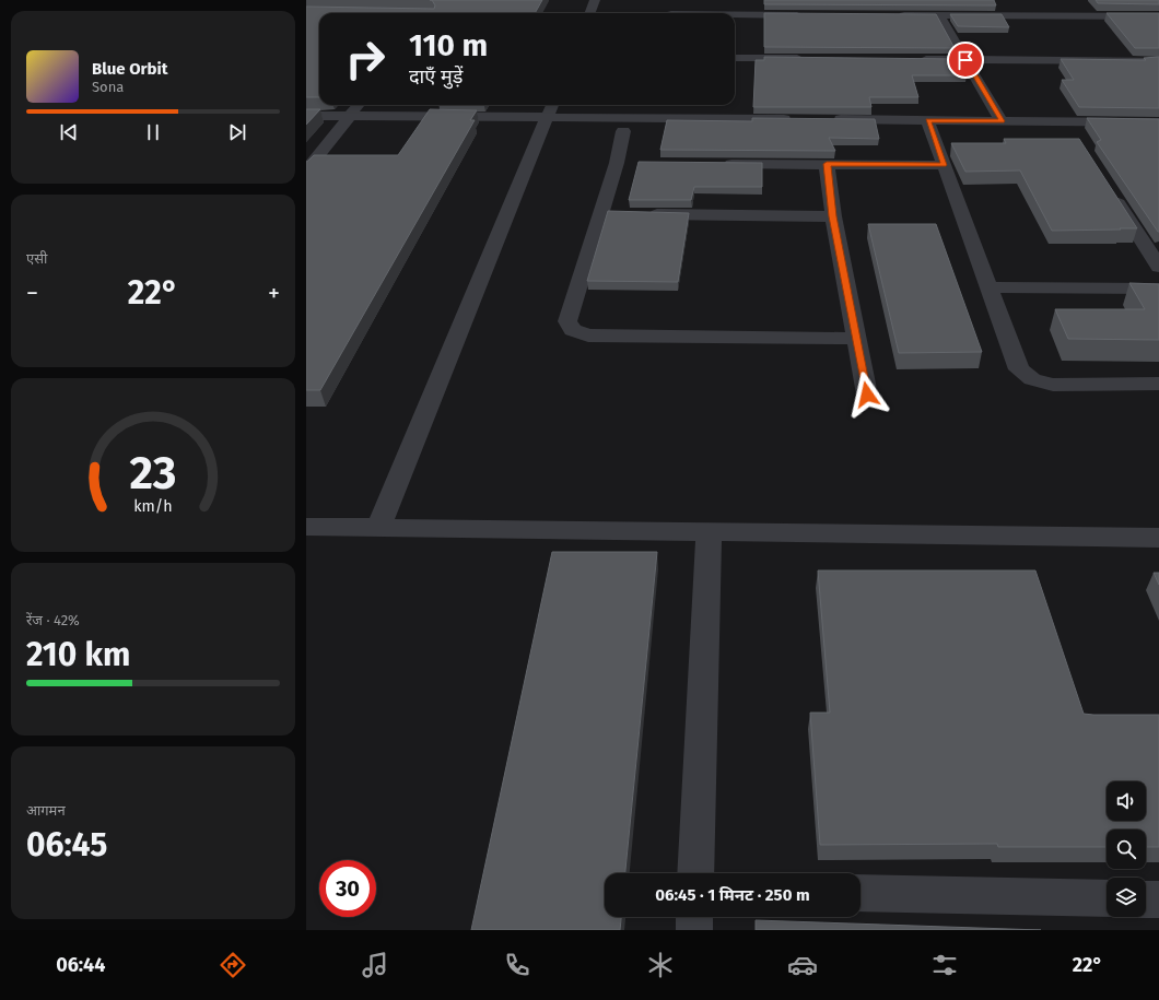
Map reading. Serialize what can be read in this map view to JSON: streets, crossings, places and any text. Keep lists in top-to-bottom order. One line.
{"page":{"turn":["110 m","दाएँ मुड़ें"],"song":["Blue Orbit","Sona"],"tile":["एसी",["रेंज · 42%","210 km"],["आगमन","06:45"]],"heat":["−","22°","+"],"limit":"30","trip":"06:45 · 1 मिनट · 250 m","tabs":["06:44","22°"],"gauge":["23","km/h"]}}
